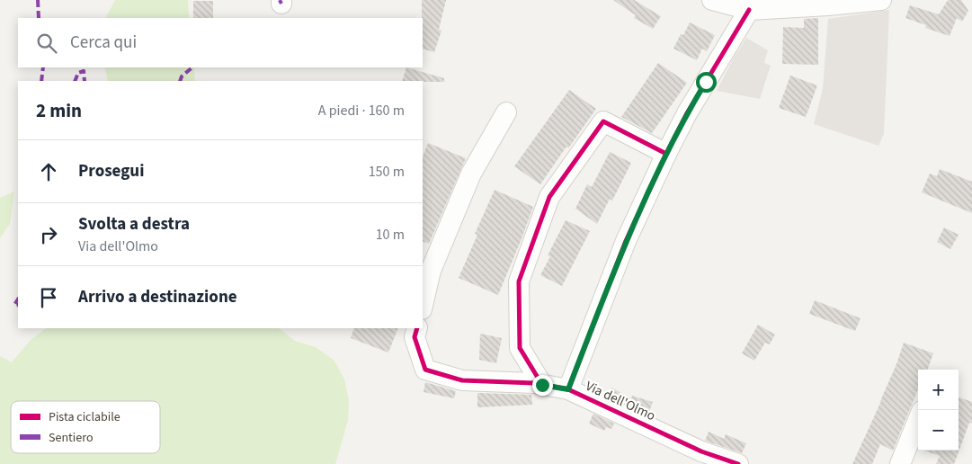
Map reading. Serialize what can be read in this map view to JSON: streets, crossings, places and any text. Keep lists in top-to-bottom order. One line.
{"streets":{"street":["Via dell'Olmo"]},"legend":["Pista ciclabile","Sentiero"],"page":{"search":"Cerca qui","heading":["2 min","A piedi · 160 m"],"list":[["Prosegui","150 m"],["Svolta a destra","Via dell'Olmo","10 m"],"Arrivo a destinazione"],"map_buttons":["+","−"]}}
